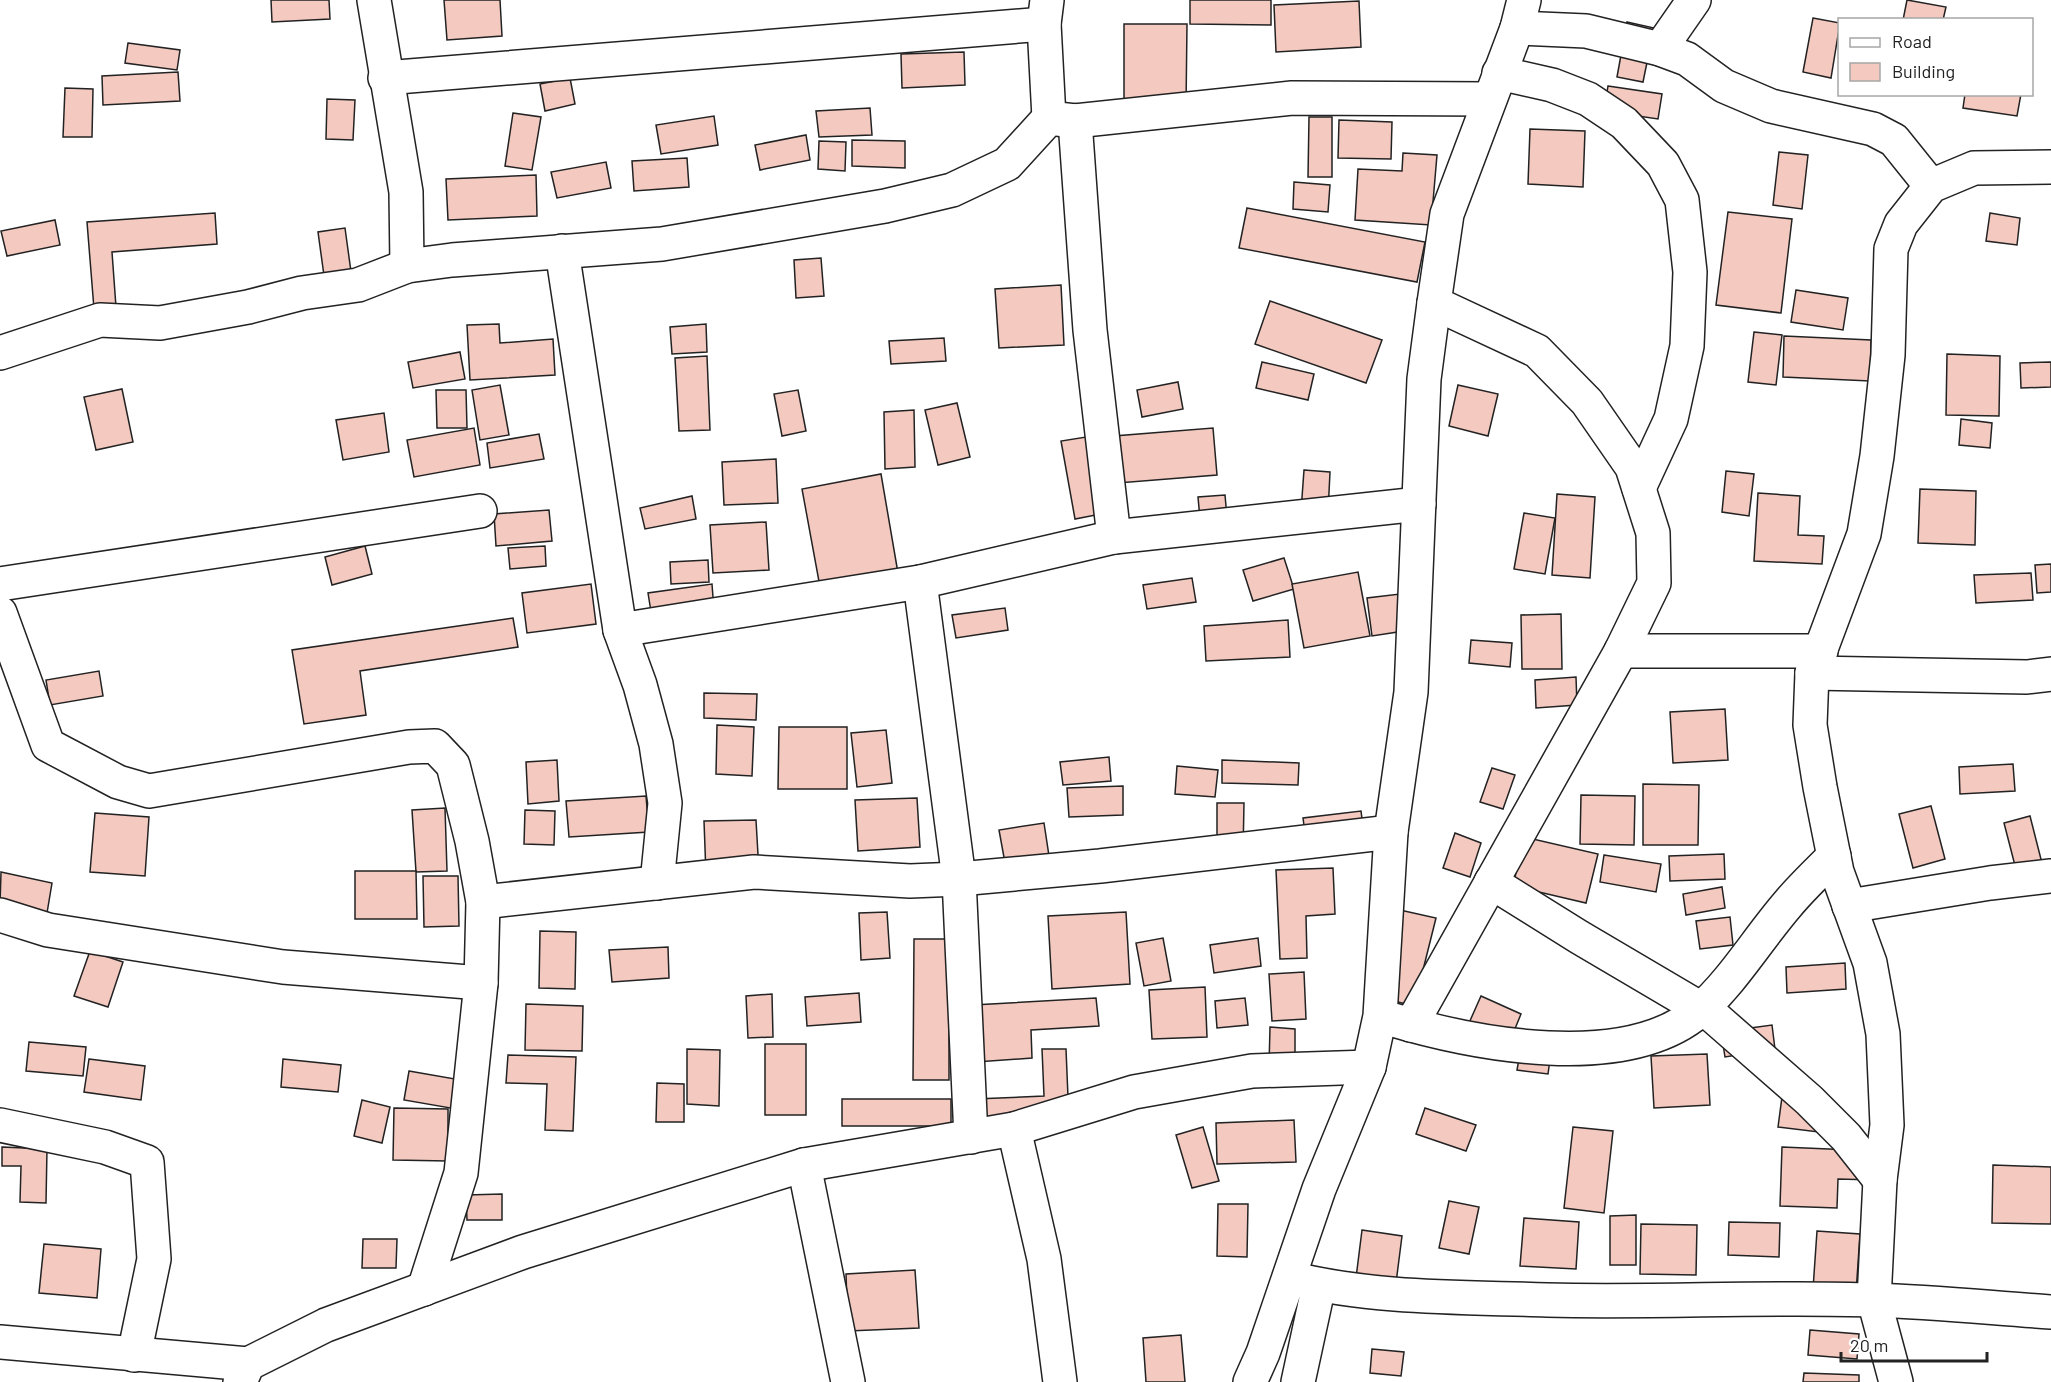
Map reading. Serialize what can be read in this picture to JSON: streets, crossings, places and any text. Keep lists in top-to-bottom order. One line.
{"legend":["Road","Building"],"scale_bar":"20 m"}
